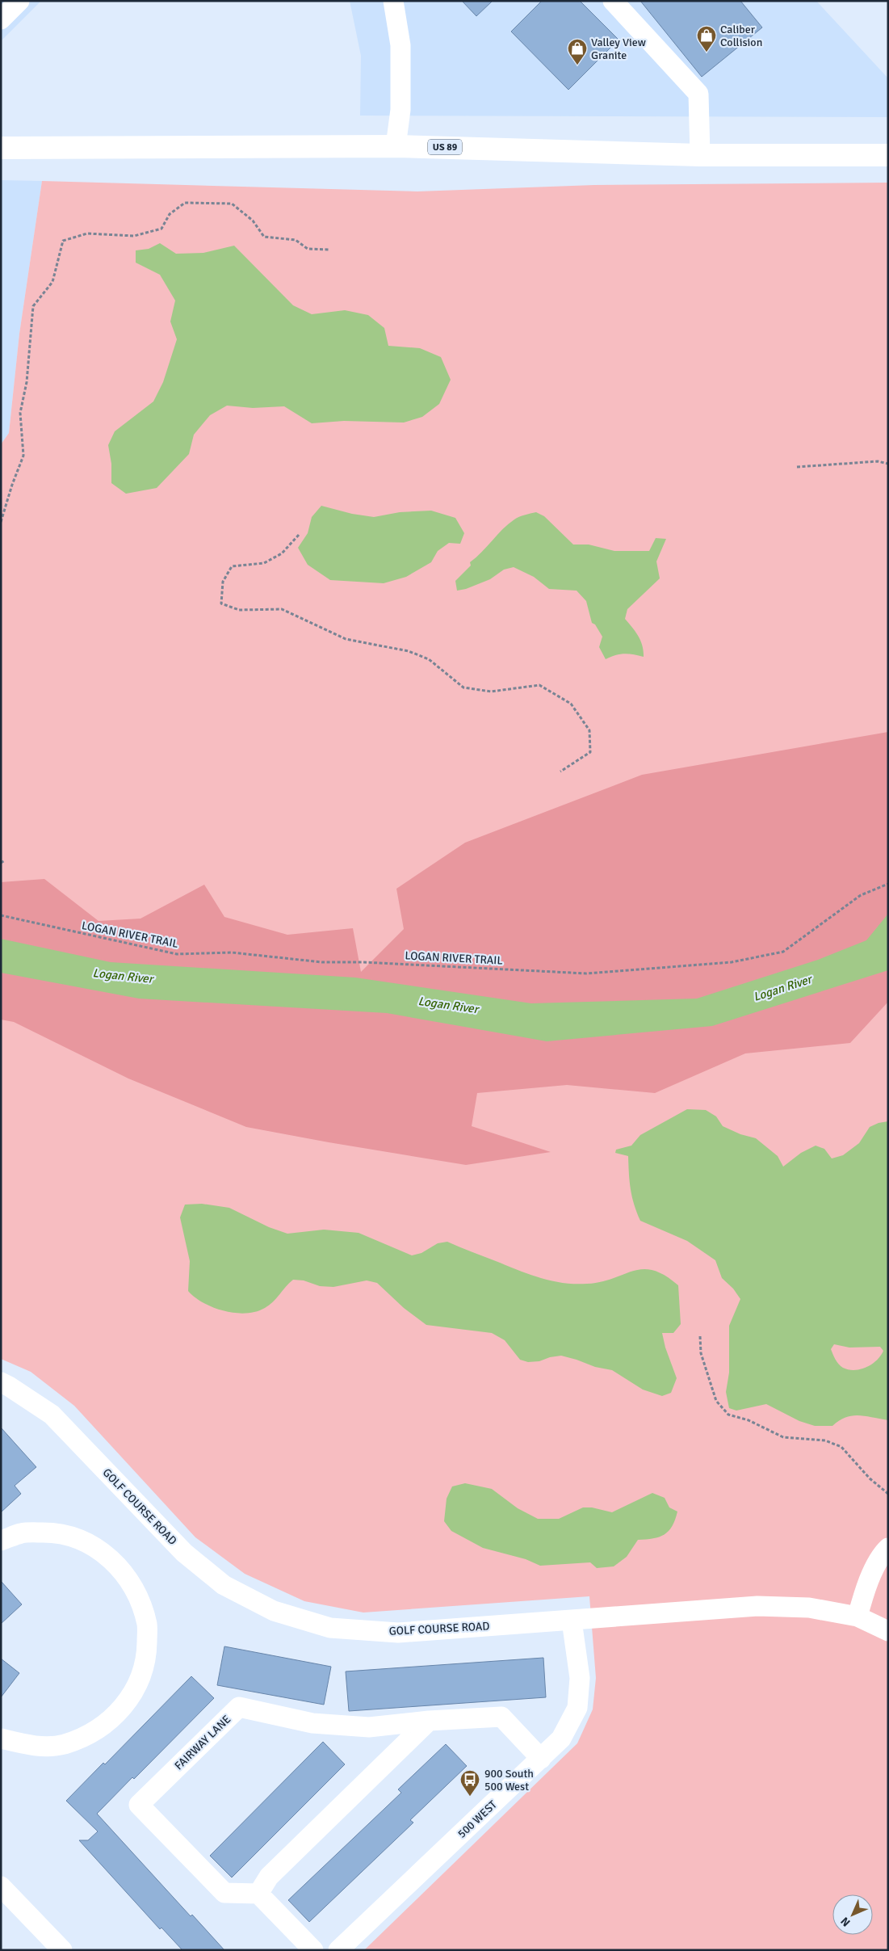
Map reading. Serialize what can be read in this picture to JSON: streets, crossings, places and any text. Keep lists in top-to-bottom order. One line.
{"streets":{"highway":["US 89"],"street":["GOLF COURSE ROAD","FAIRWAY LANE","500 WEST"],"path":["LOGAN RIVER TRAIL"]},"crossings":[["GOLF COURSE ROAD","500 WEST"],["FAIRWAY LANE","500 WEST"]],"water":["Logan River"],"places":{"shop":["Caliber Collision","Valley View Granite"],"bus stop":["900 South 500 West"]},"north":"bottom left"}
